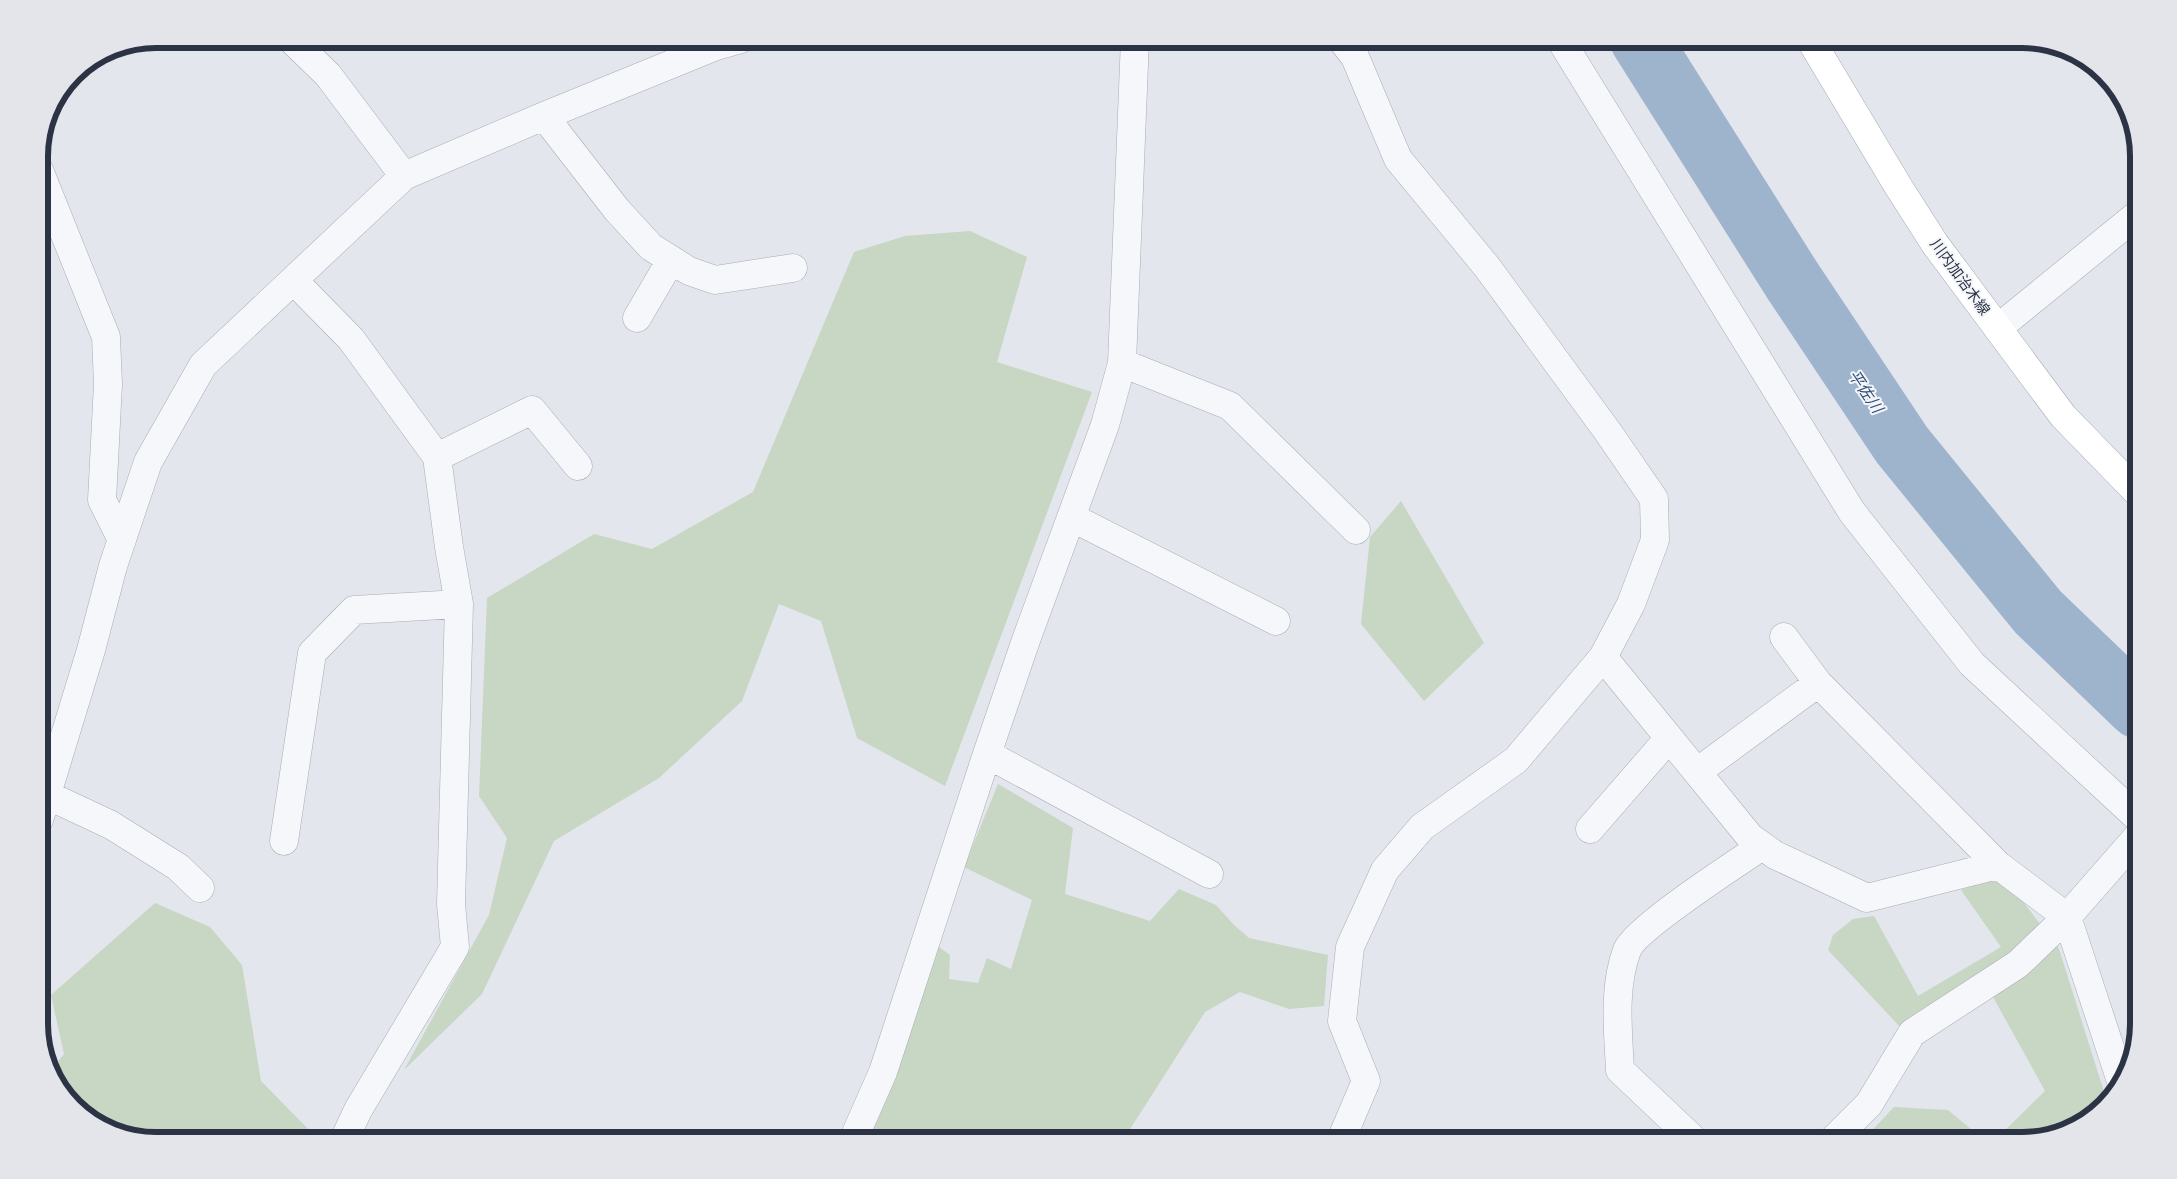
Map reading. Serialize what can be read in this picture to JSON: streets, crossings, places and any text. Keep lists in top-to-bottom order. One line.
{"streets":{"main road":["川内加治木線"]},"water":["平佐川"]}
